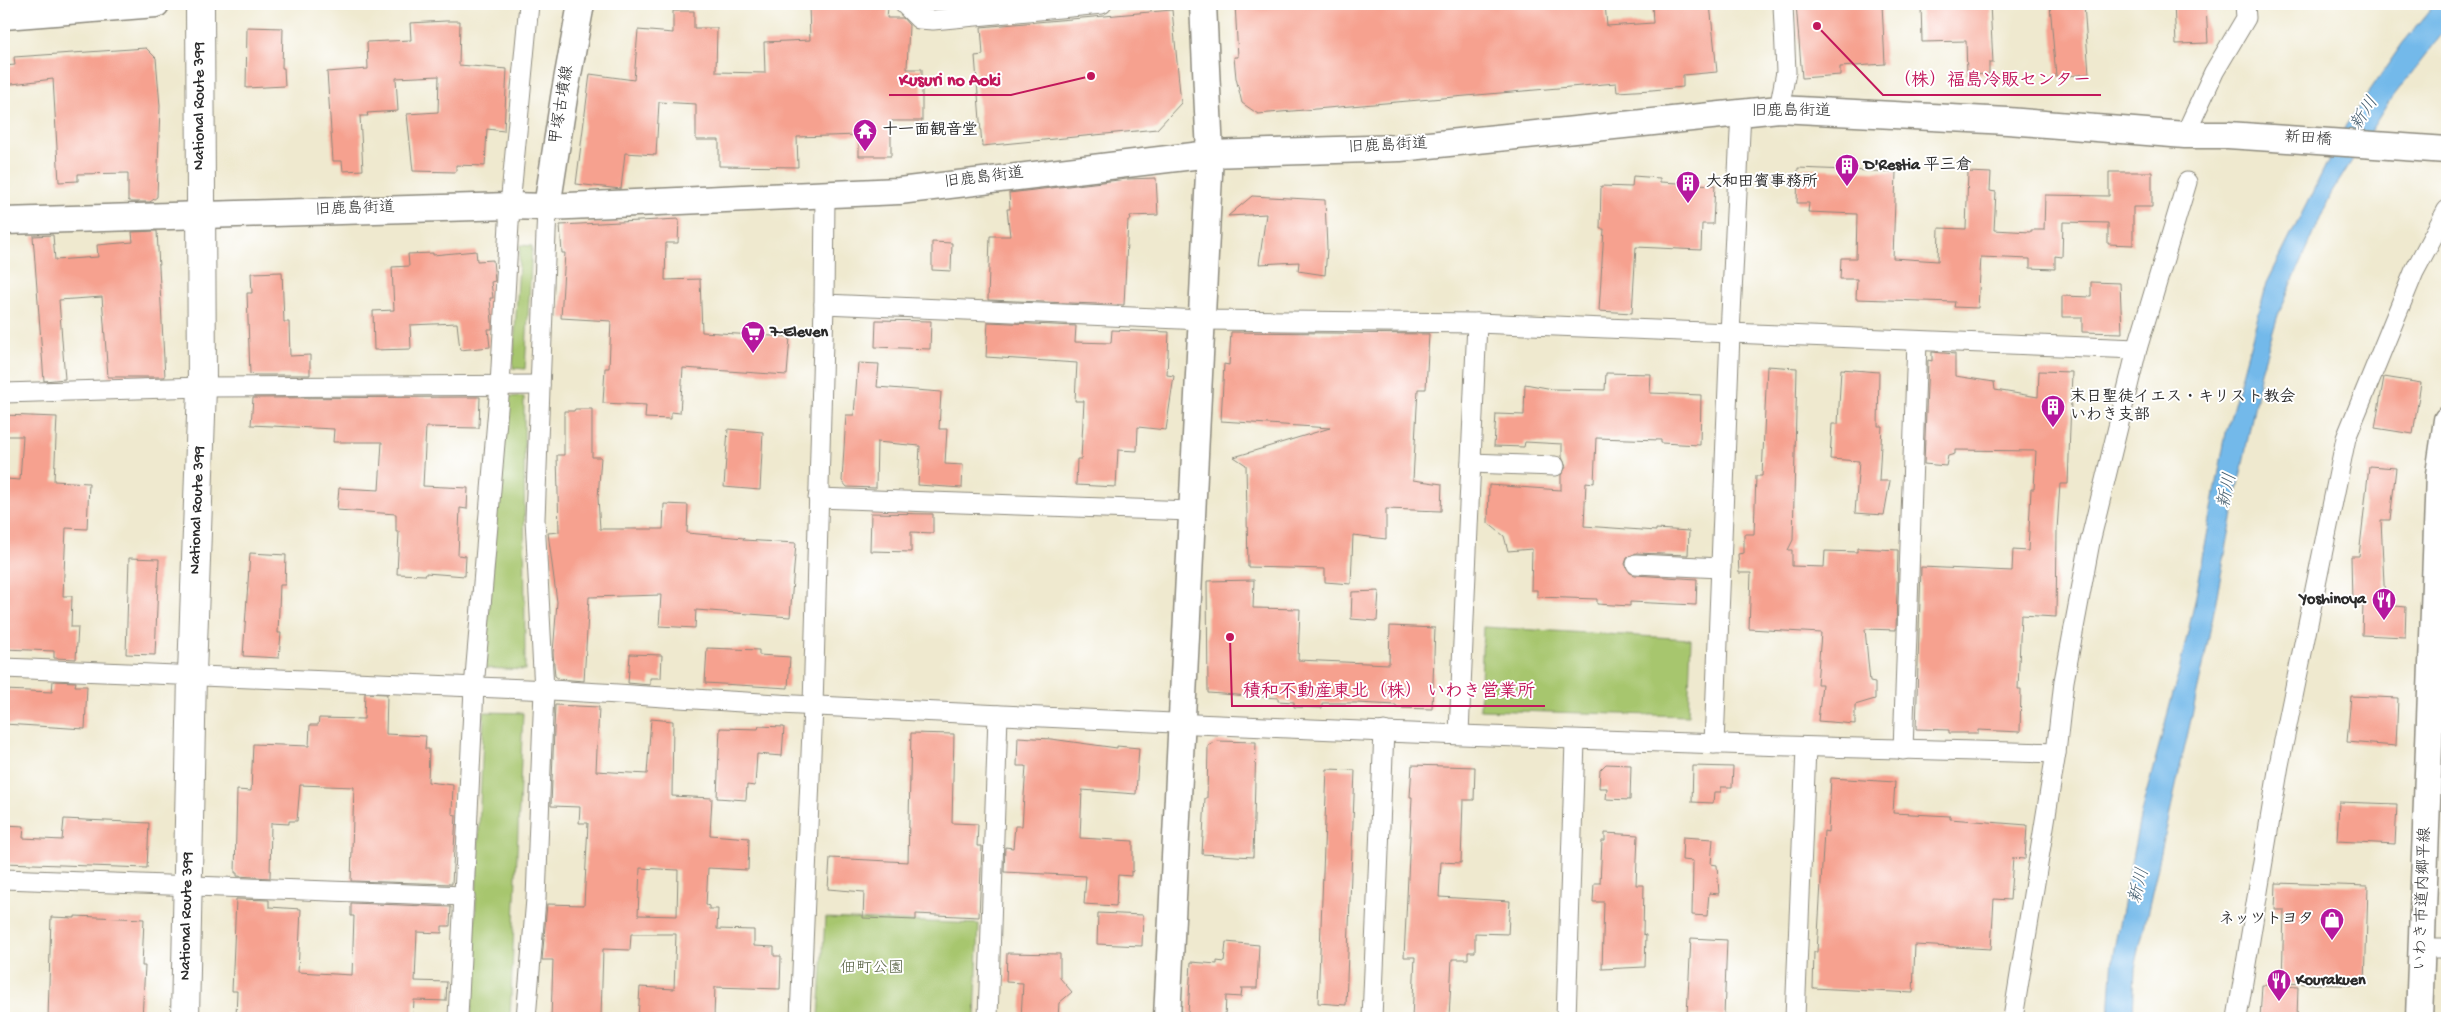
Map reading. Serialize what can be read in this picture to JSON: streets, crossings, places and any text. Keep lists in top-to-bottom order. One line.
{"streets":{"highway":["National Route 399"],"street":["甲塚古墳線","旧鹿島街道","新田橋","いわき市道内郷平線"]},"crossings":[["甲塚古墳線","旧鹿島街道"],["National Route 399","旧鹿島街道"],["旧鹿島街道","新田橋"]],"water":["新川"],"parks":["佃町公園"],"places":{"other":["（株）福島冷販センター","Kusuri no Aoki","積和不動産東北（株） いわき営業所"],"temple":["十一面観音堂"],"building":["D'Restia 平三倉","大和田賓事務所","末日聖徒イエス・キリスト教会 いわき支部"],"supermarket":["7-Eleven"],"restaurant":["Yoshinoya","Kourakuen"],"shop":["ネッツトヨタ"]}}
